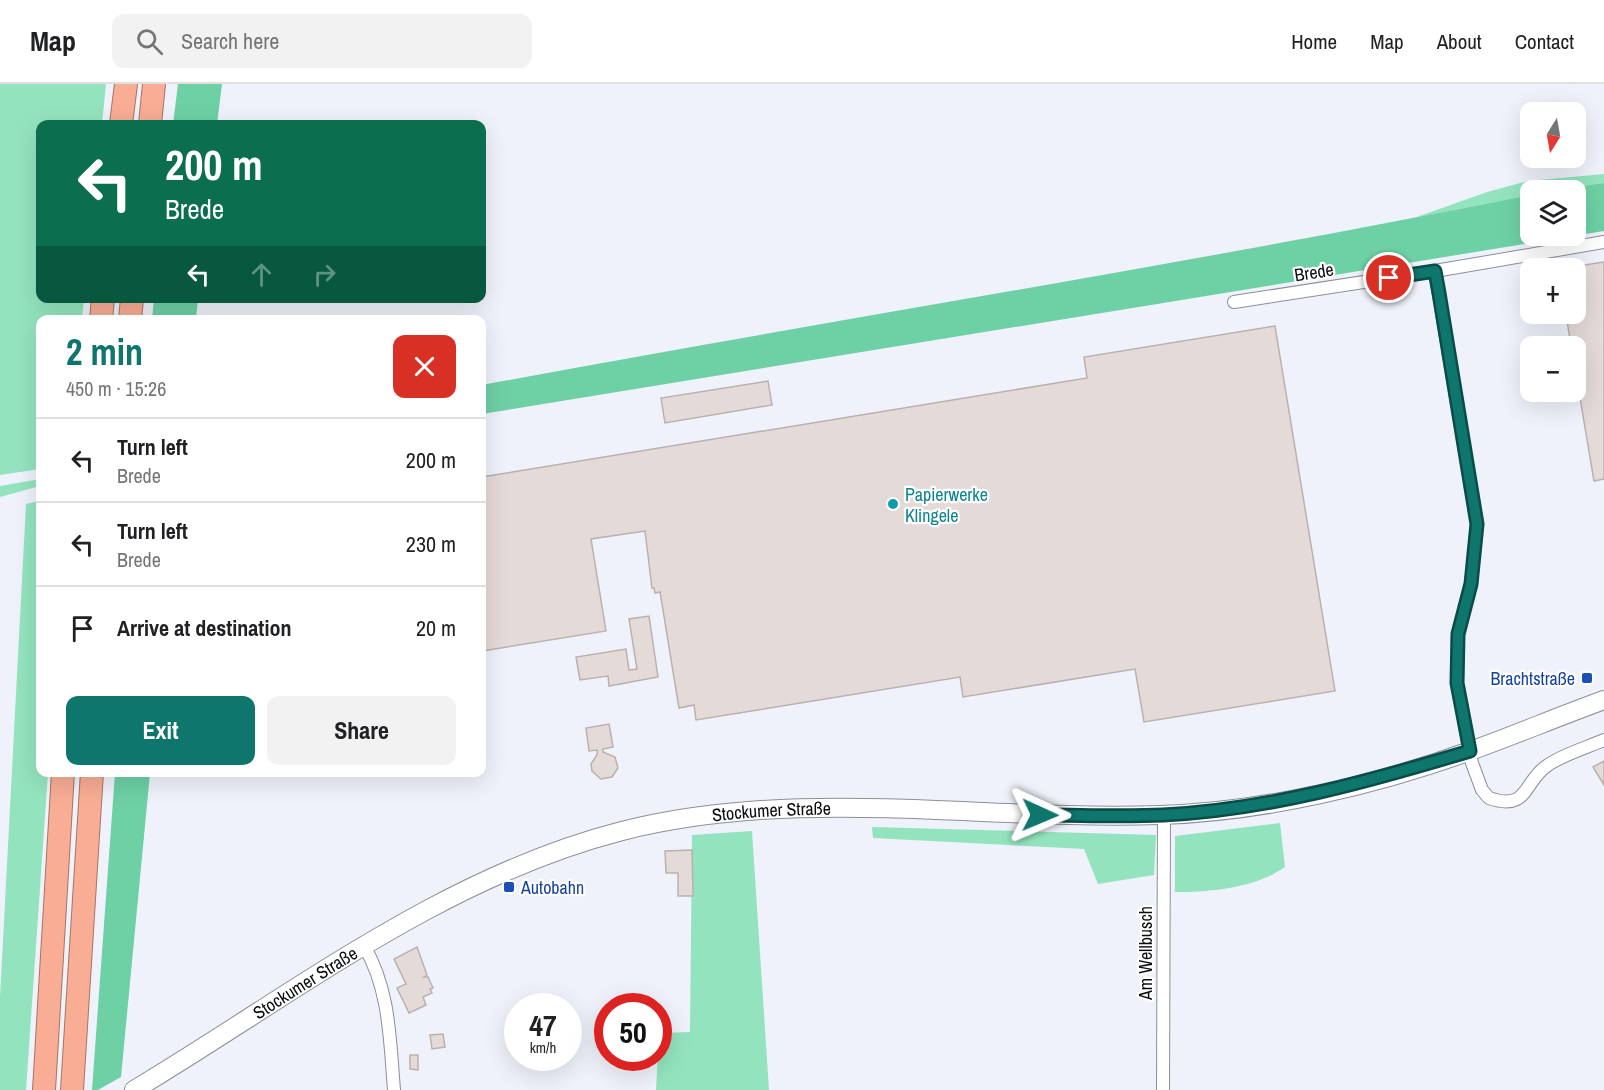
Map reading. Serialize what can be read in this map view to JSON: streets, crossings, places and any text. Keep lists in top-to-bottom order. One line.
{"streets":{"main road":["Stockumer Straße"],"street":["Brede","Am Wellbusch"]},"crossings":[["Stockumer Straße","Am Wellbusch"]],"places":{"other":["Papierwerke Klingele"],"transit":["Brachtstraße","Autobahn"]},"north":"bottom","page":{"header":"Map","search":"Search here","nav":["Home","Map","About","Contact"],"map_buttons":["+","−"],"turn":["200 m","Brede"],"heading":["2 min","450 m · 15:26"],"list":[{"name":"Turn left","note":"Brede","value":"200 m"},{"name":"Turn left","note":"Brede","value":"230 m"},{"name":"Arrive at destination","value":"20 m"}],"buttons":["Exit","Share"],"speed":"47 km/h","limit":"50"}}
